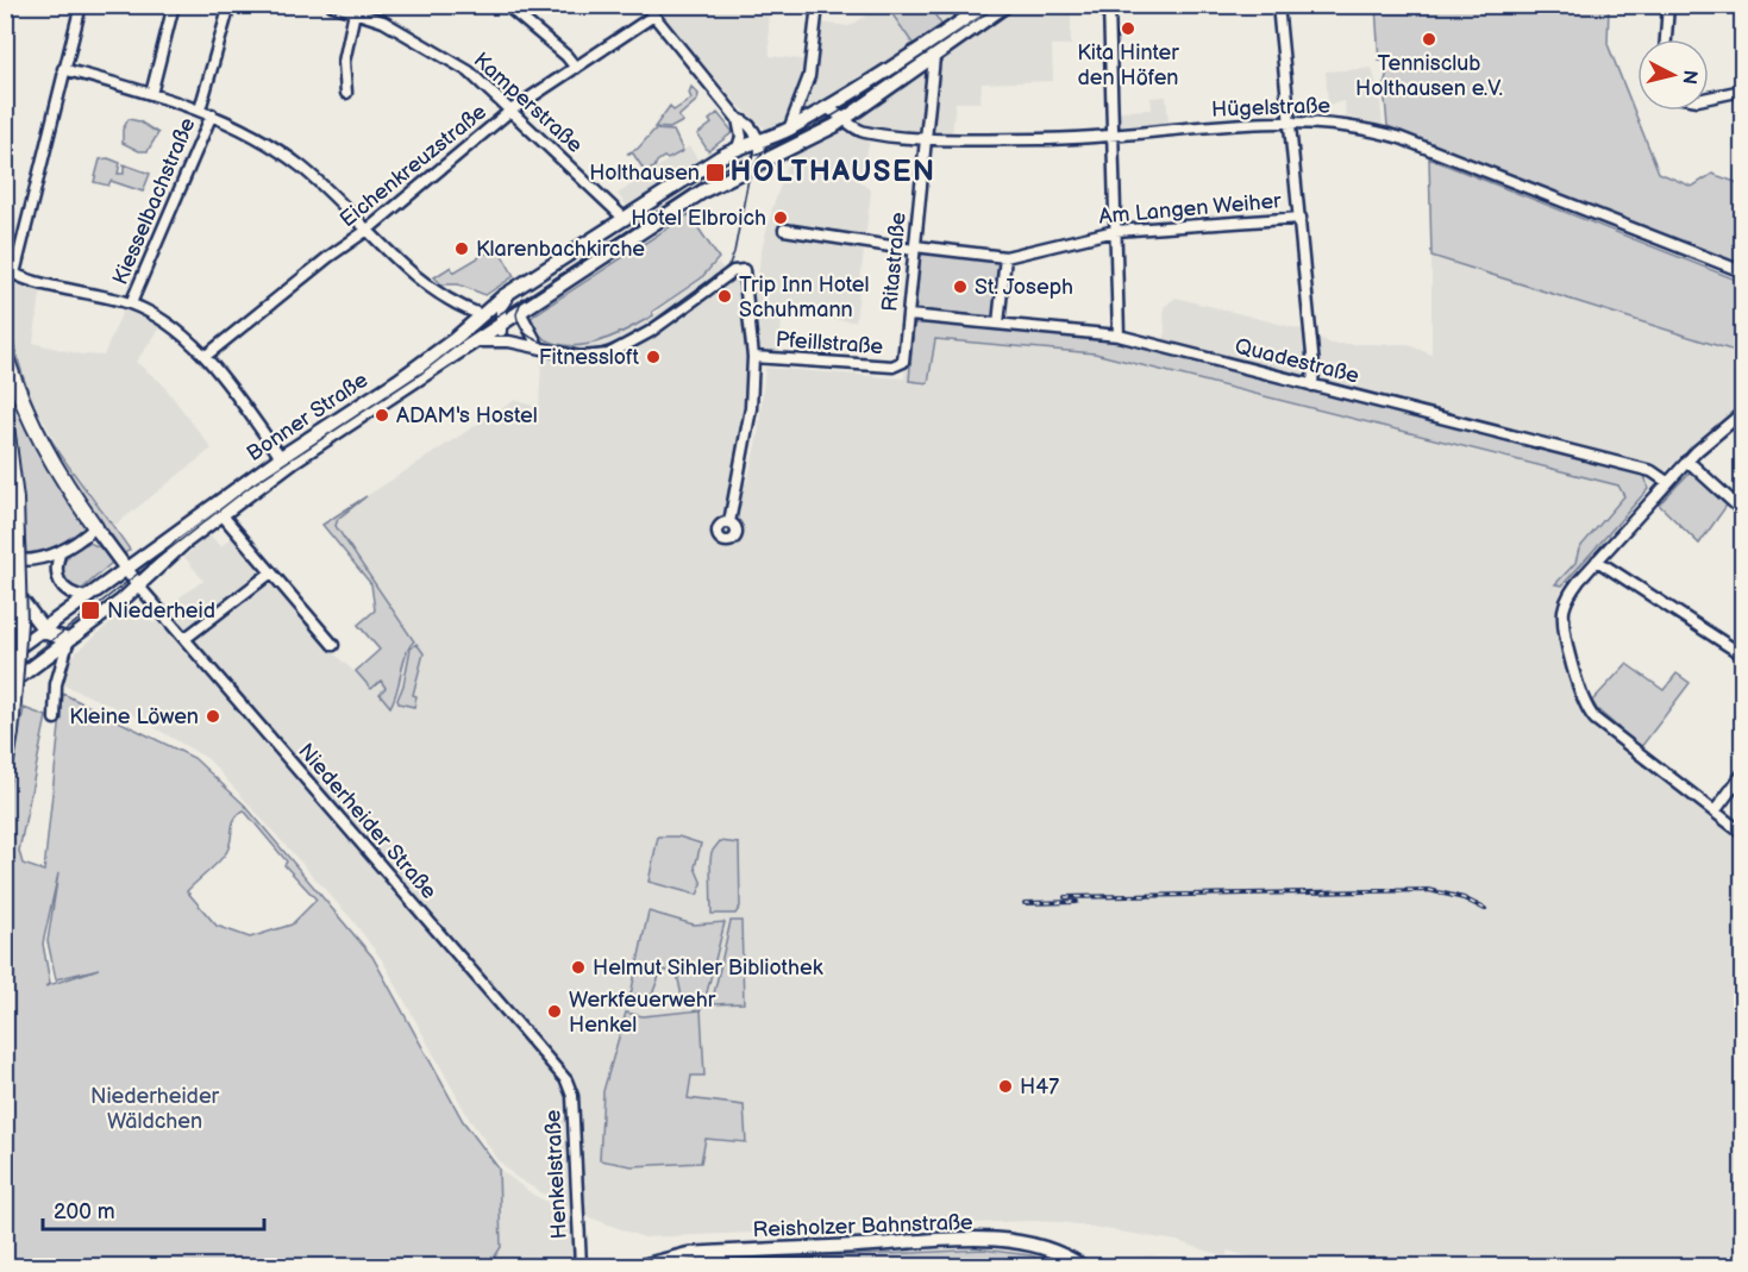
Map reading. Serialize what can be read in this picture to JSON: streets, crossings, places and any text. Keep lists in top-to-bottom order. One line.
{"streets":{"main road":["Bonner Straße","Reisholzer Bahnstraße"],"street":["Kamperstraße","Hügelstraße","Eichenkreuzstraße","Kiesselbachstraße","Am Langen Weiher","Ritastraße","Pfeillstraße","Quadestraße","Niederheider Straße","Henkelstraße"]},"crossings":[["Kamperstraße","Eichenkreuzstraße"],["Kamperstraße","Bonner Straße"],["Hügelstraße","Ritastraße"],["Hügelstraße","Bonner Straße"],["Am Langen Weiher","Ritastraße"],["Ritastraße","Pfeillstraße"],["Ritastraße","Quadestraße"],["Ritastraße","Bonner Straße"],["Bonner Straße","Niederheider Straße"],["Niederheider Straße","Henkelstraße"]],"districts":["HOLTHAUSEN"],"parks":["Niederheider Wäldchen"],"places":{"other":["Kita Hinter den Höfen","Tennisclub Holthausen e.V.","Hotel Elbroich","Klarenbachkirche","St. Joseph","Trip Inn Hotel Schuhmann","Fitnessloft","ADAM's Hostel","Kleine Löwen","Helmut Sihler Bibliothek","Werkfeuerwehr Henkel","H47"],"transit":["Holthausen","Niederheid"]},"scale_bar":"200 m","north":"right"}
